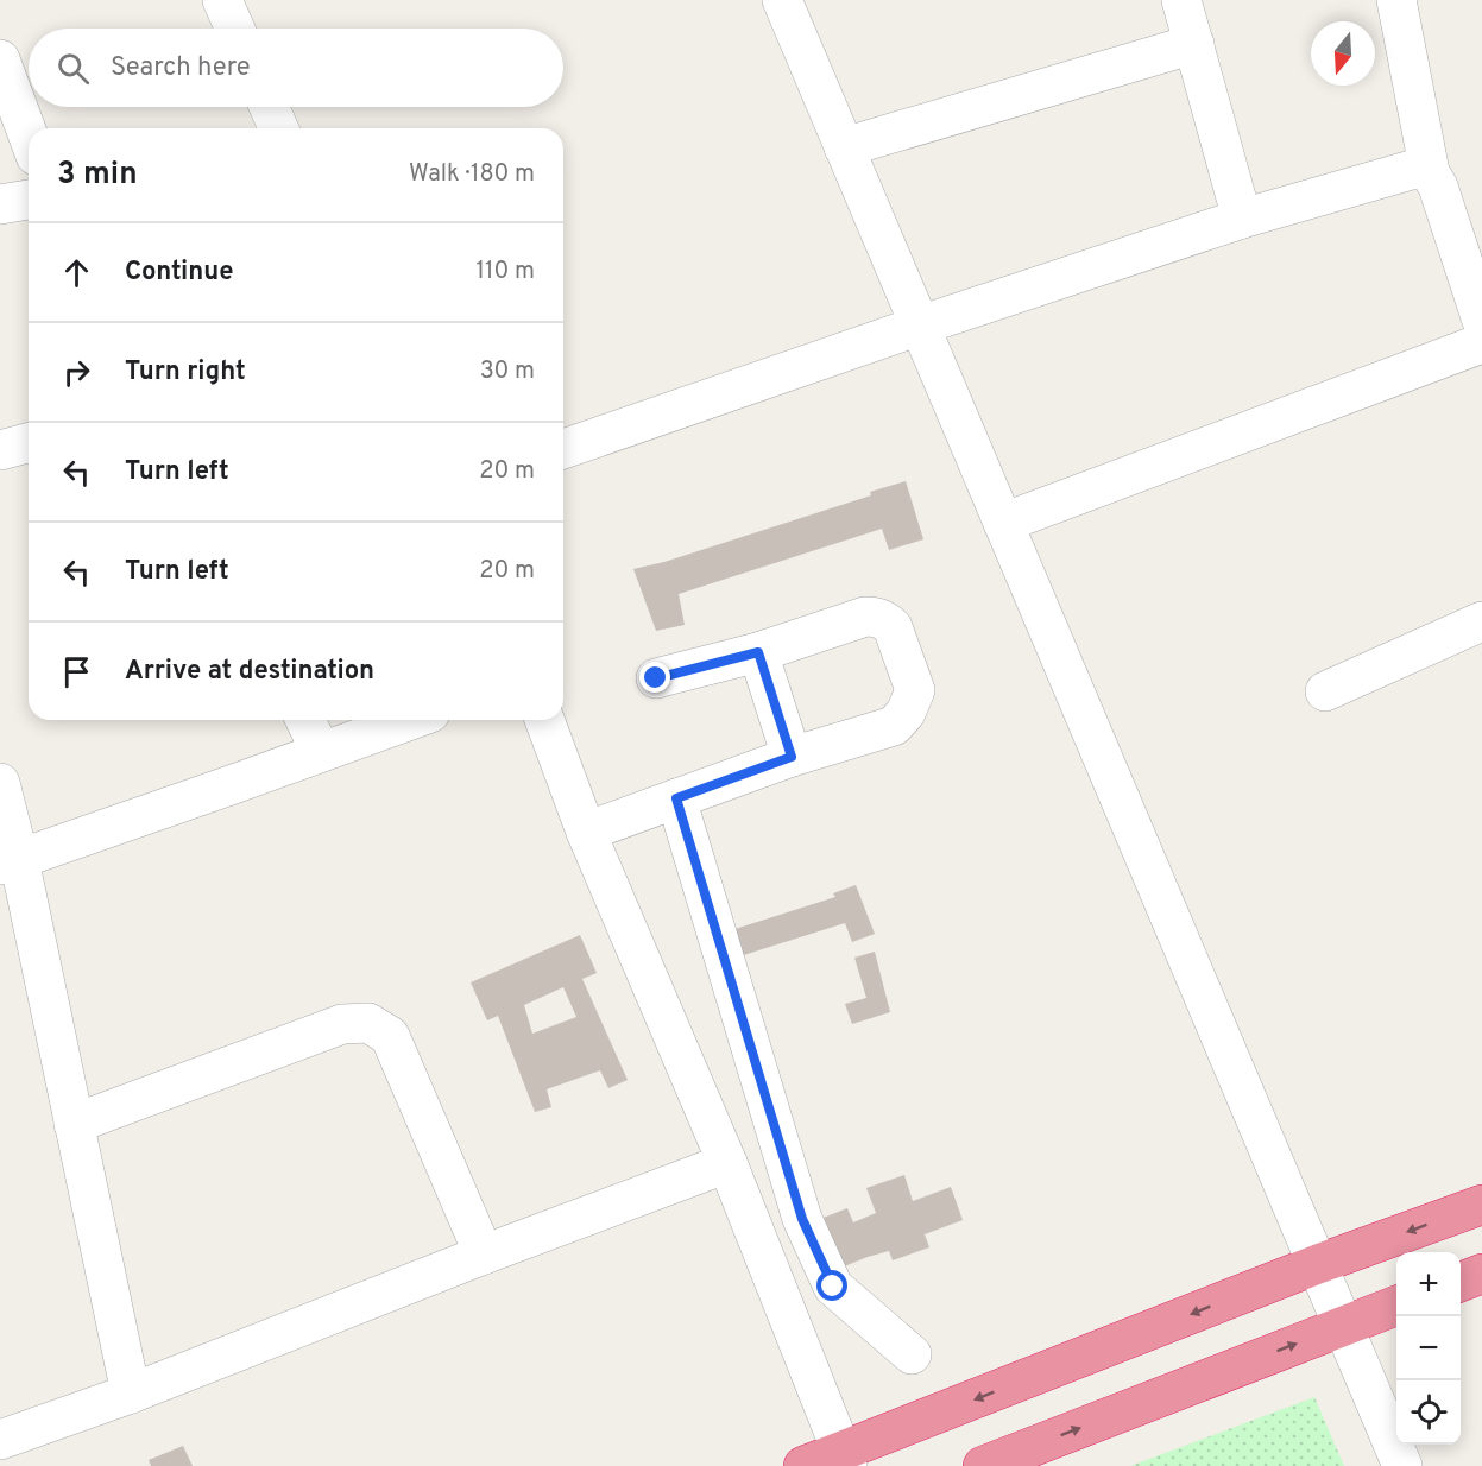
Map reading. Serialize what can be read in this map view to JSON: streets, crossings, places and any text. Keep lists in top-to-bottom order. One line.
{"north":"bottom","page":{"search":"Search here","heading":["3 min","Walk · 180 m"],"list":[["Continue","110 m"],["Turn right","30 m"],["Turn left","20 m"],["Turn left","20 m"],"Arrive at destination"],"map_buttons":["+","−"]}}
